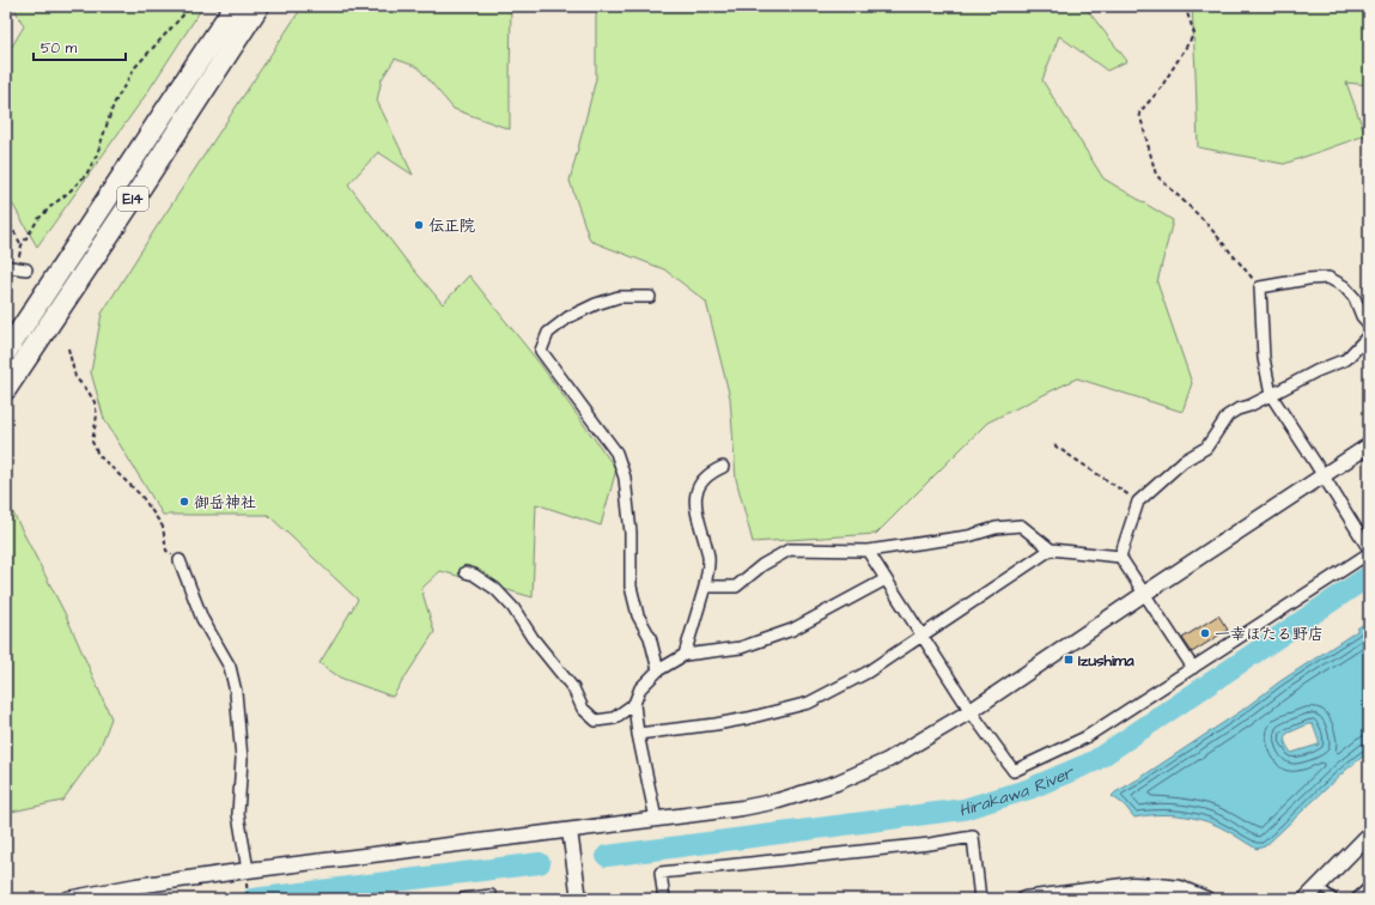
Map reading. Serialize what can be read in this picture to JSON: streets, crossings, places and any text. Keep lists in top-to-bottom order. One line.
{"streets":{"highway":["E14"]},"water":["Hirakawa River"],"places":{"other":["伝正院","御岳神社","一幸ほたる野店"],"transit":["Izushima"]},"scale_bar":"50 m"}
